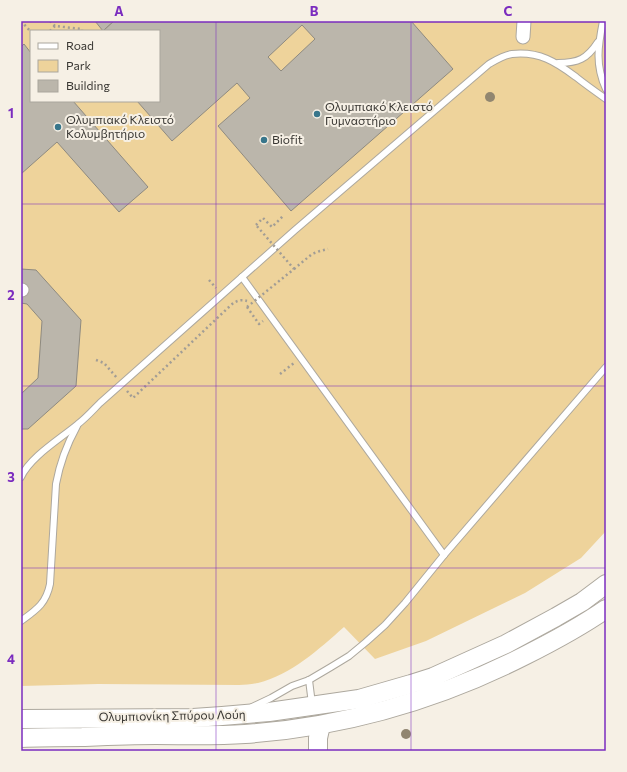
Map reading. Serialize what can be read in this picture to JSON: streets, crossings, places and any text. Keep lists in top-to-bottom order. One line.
{"streets":{"main road":["Ολυμπιονίκη Σπύρου Λούη"]},"places":["Ολυμπιακό Κλειστό Γυμναστήριο","Ολυμπιακό Κλειστό Κολυμβητήριο","Biofit"],"legend":["Road","Park","Building"],"grid":{"columns":["A","B","C"],"rows":["1","2","3","4"]}}
